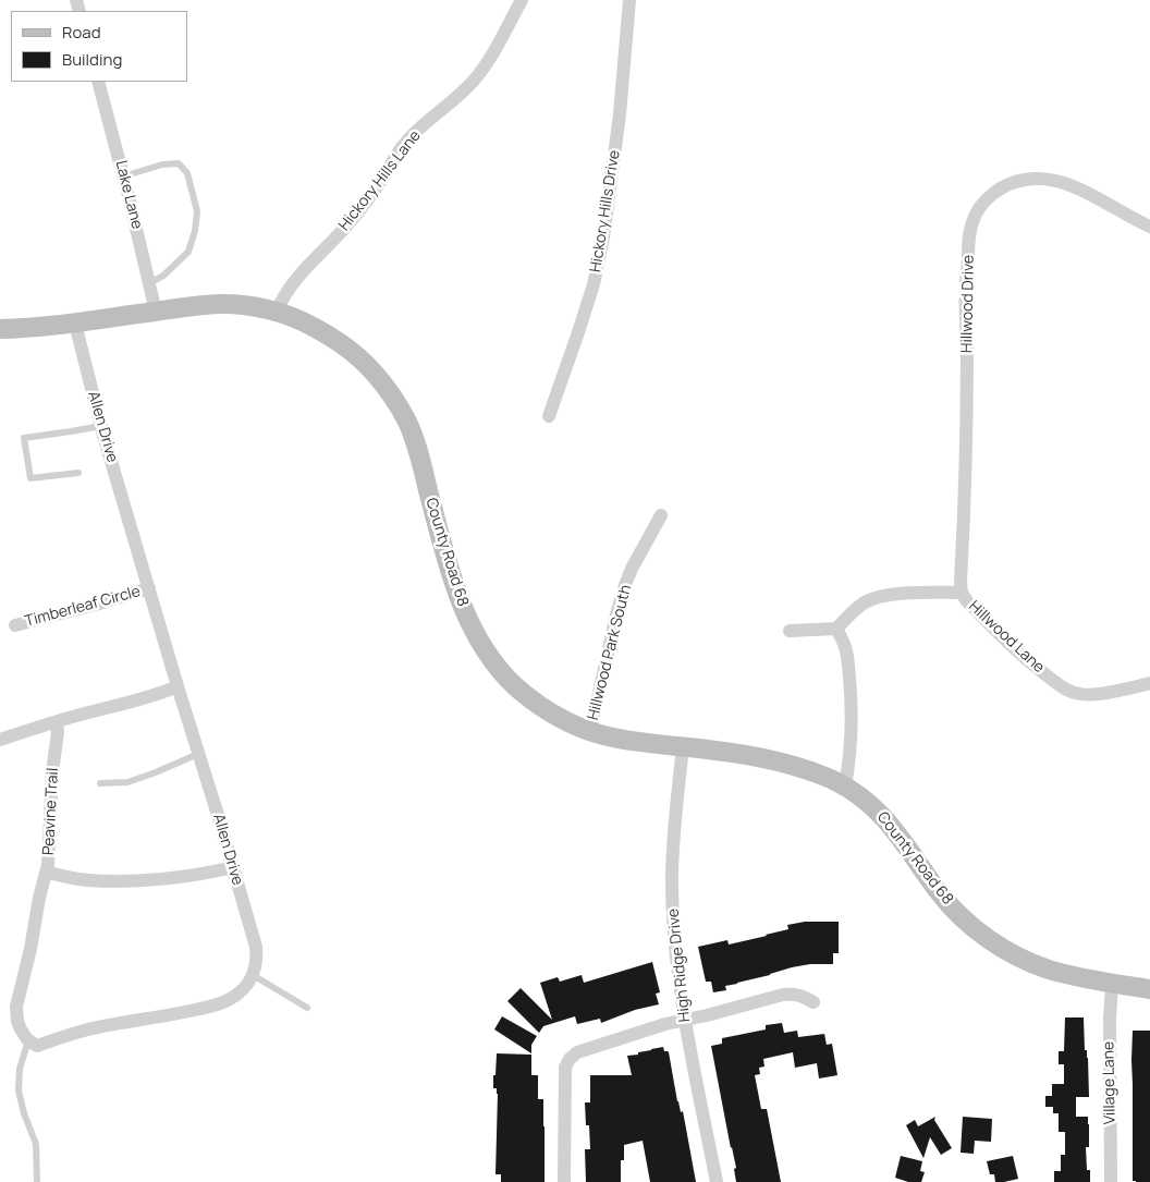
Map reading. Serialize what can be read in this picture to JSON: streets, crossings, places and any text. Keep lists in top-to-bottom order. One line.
{"streets":{"street":["Hickory Hills Lane","Lake Lane","Hickory Hills Drive","Hillwood Drive","Allen Drive","County Road 68","Timberleaf Circle","Hillwood Lane","Hillwood Park South","Peavine Trail","High Ridge Drive","Village Lane"]},"crossings":[["Hickory Hills Lane","County Road 68"],["Lake Lane","County Road 68"],["Hillwood Drive","Hillwood Lane"],["Allen Drive","County Road 68"],["Allen Drive","Timberleaf Circle"],["Allen Drive","Peavine Trail"],["County Road 68","Hillwood Park South"],["County Road 68","High Ridge Drive"],["County Road 68","Village Lane"]],"legend":["Road","Building"]}
